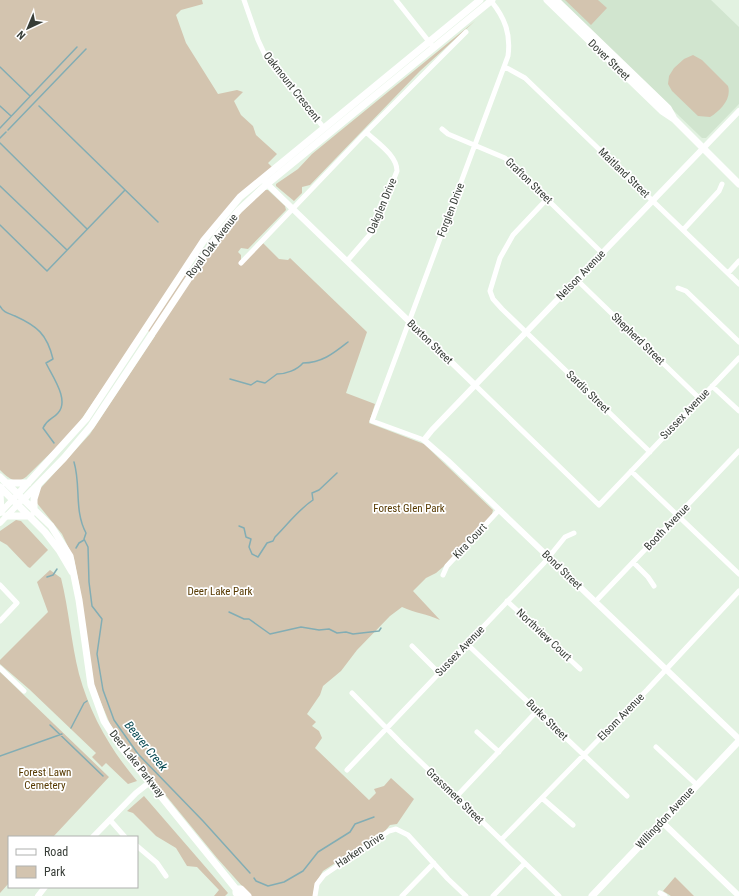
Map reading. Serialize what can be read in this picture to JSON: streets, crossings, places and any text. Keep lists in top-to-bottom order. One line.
{"streets":{"main road":["Dover Street","Royal Oak Avenue","Deer Lake Parkway","Willingdon Avenue"],"street":["Oakmount Crescent","Maitland Street","Grafton Street","Oakglen Drive","Forglen Drive","Nelson Avenue","Shepherd Street","Buxton Street","Sardis Street","Sussex Avenue","Booth Avenue","Kira Court","Bond Street","Northview Court","Elsom Avenue","Burke Street","Grassmere Street","Harken Drive"]},"crossings":[["Dover Street","Nelson Avenue"],["Oakmount Crescent","Royal Oak Avenue"],["Maitland Street","Forglen Drive"],["Maitland Street","Nelson Avenue"],["Grafton Street","Forglen Drive"],["Grafton Street","Nelson Avenue"],["Grafton Street","Sardis Street"],["Oakglen Drive","Buxton Street"],["Forglen Drive","Royal Oak Avenue"],["Forglen Drive","Buxton Street"],["Forglen Drive","Bond Street"],["Royal Oak Avenue","Buxton Street"],["Royal Oak Avenue","Deer Lake Parkway"],["Nelson Avenue","Shepherd Street"],["Nelson Avenue","Buxton Street"],["Nelson Avenue","Sardis Street"],["Nelson Avenue","Bond Street"],["Shepherd Street","Sussex Avenue"],["Buxton Street","Sussex Avenue"],["Sardis Street","Sussex Avenue"],["Sussex Avenue","Bond Street"],["Sussex Avenue","Northview Court"],["Sussex Avenue","Burke Street"],["Sussex Avenue","Grassmere Street"],["Booth Avenue","Bond Street"],["Kira Court","Bond Street"],["Bond Street","Elsom Avenue"],["Bond Street","Willingdon Avenue"],["Elsom Avenue","Burke Street"],["Elsom Avenue","Grassmere Street"]],"water":["Beaver Creek"],"parks":["Forest Glen Park","Deer Lake Park","Forest Lawn Cemetery"],"legend":["Road","Park"],"north":"bottom left"}
